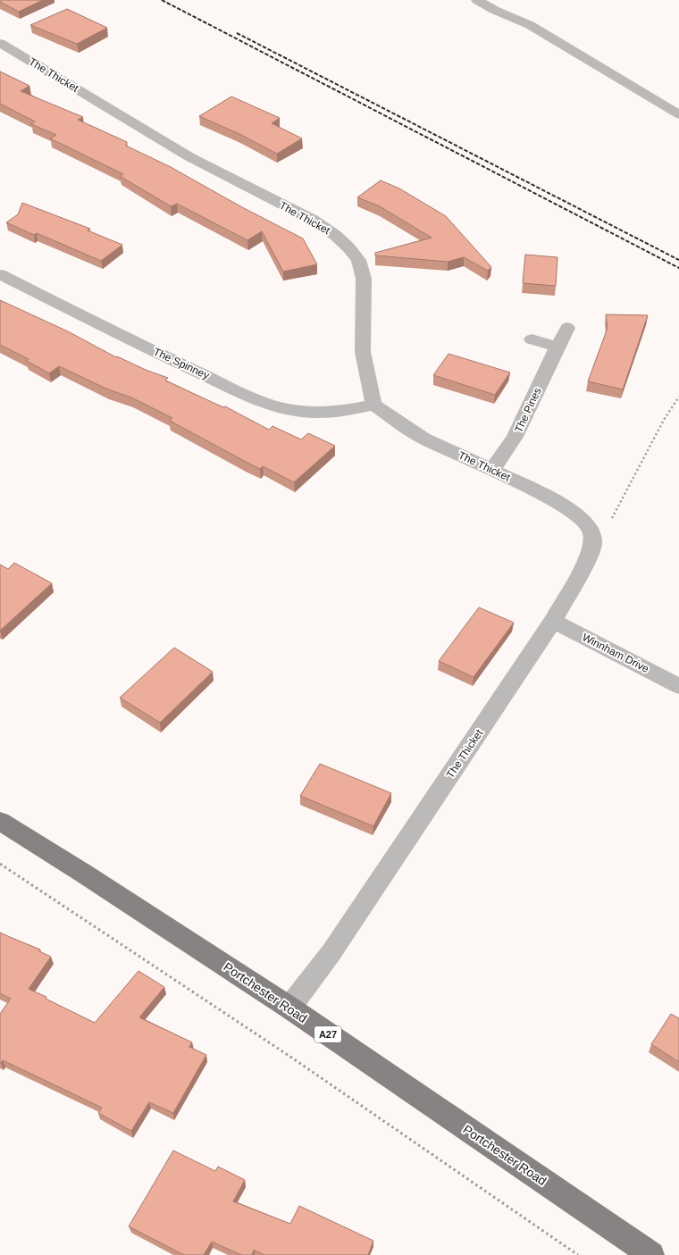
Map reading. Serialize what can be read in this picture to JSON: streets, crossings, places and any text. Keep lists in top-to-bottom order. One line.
{"streets":{"main road":["Portchester Road","A27"],"street":["The Thicket","The Spinney","The Pines","Winnham Drive"]},"crossings":[["The Thicket","The Spinney"],["The Thicket","The Pines"],["The Thicket","Winnham Drive"],["The Thicket","Portchester Road"]]}
